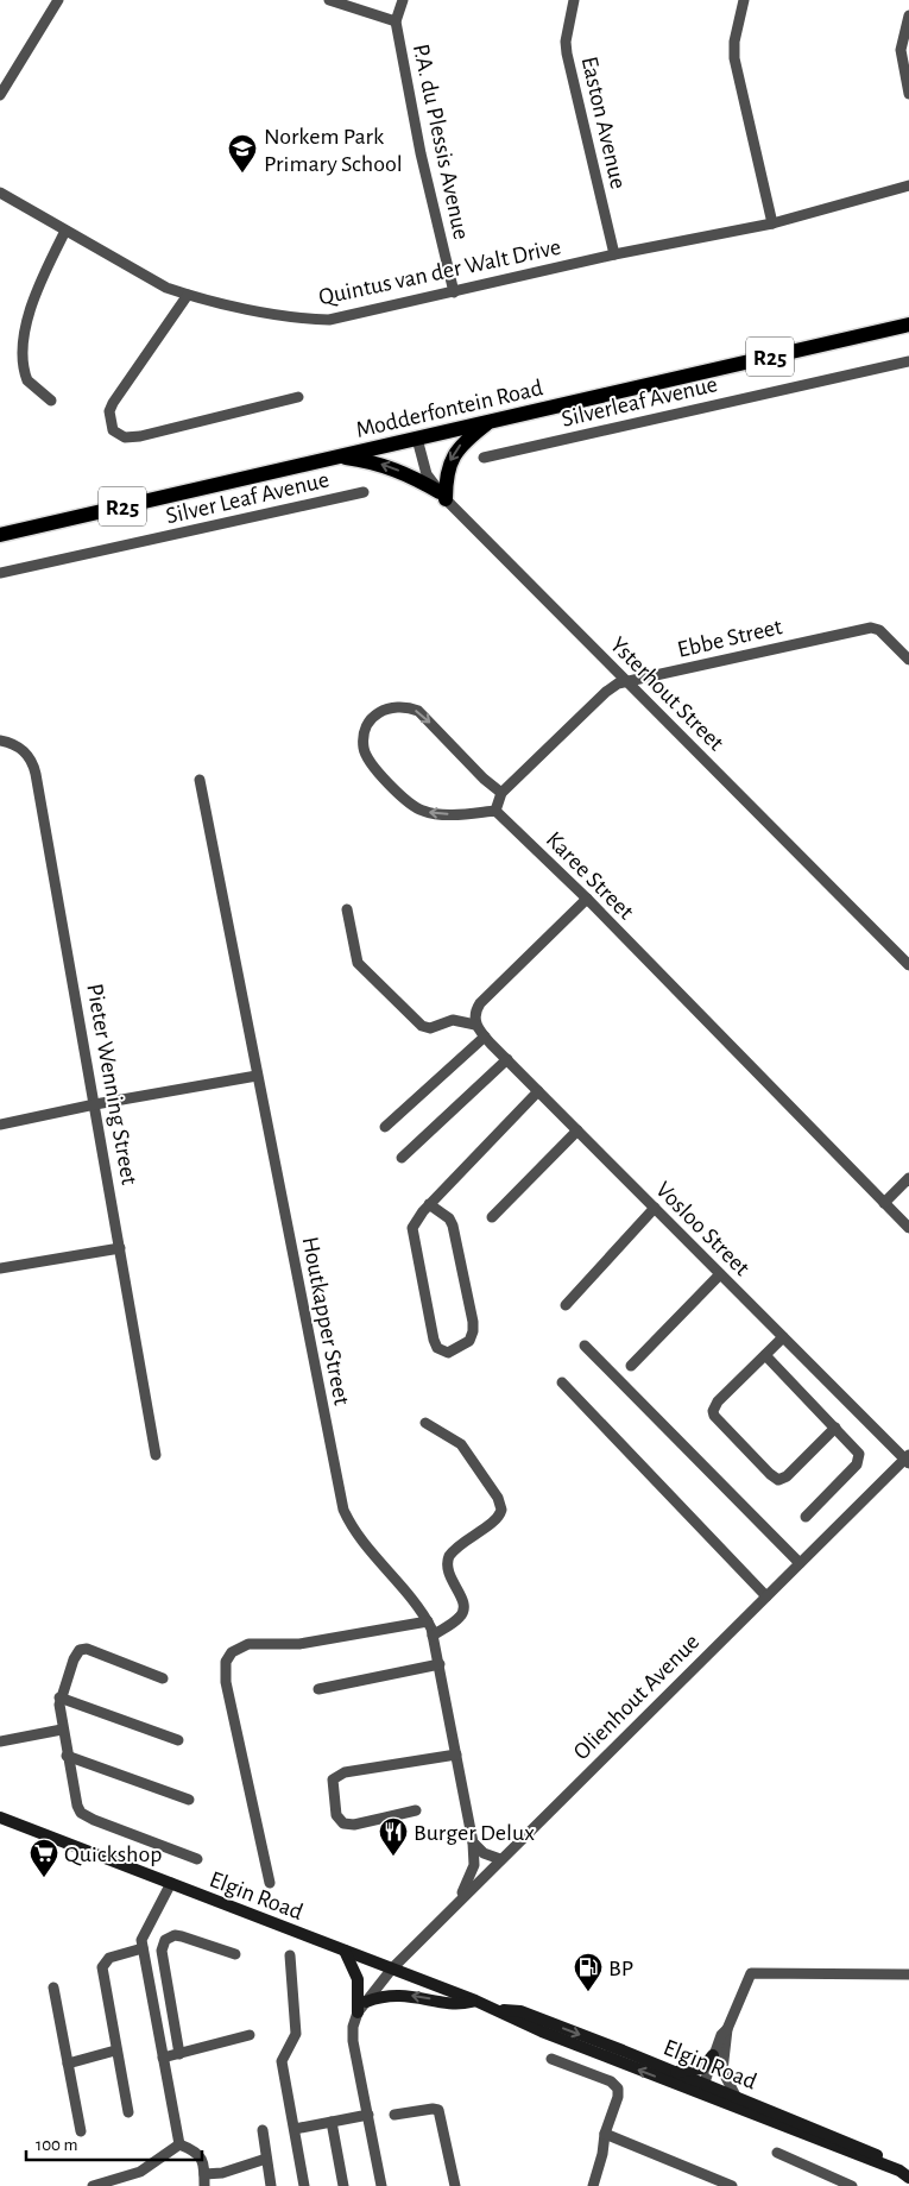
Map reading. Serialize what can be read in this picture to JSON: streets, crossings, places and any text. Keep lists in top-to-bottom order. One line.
{"streets":{"main road":["R25","Modderfontein Road"],"street":["Easton Avenue","P.A. du Plessis Avenue","Quintus van der Walt Drive","Silverleaf Avenue","Silver Leaf Avenue","Ebbe Street","Ysterhout Street","Karee Street","Pieter Wenning Street","Vosloo Street","Houtkapper Street","Olienhout Avenue","Elgin Road"]},"crossings":[["Easton Avenue","Quintus van der Walt Drive"],["P.A. du Plessis Avenue","Quintus van der Walt Drive"],["Modderfontein Road","Ysterhout Street"],["Ebbe Street","Ysterhout Street"],["Ebbe Street","Karee Street"],["Vosloo Street","Olienhout Avenue"],["Houtkapper Street","Olienhout Avenue"],["Olienhout Avenue","Elgin Road"]],"places":{"school or university":["Norkem Park Primary School"],"restaurant":["Burger Delux"],"supermarket":["Quickshop"],"fuel station":["BP"]},"scale_bar":"100 m"}
